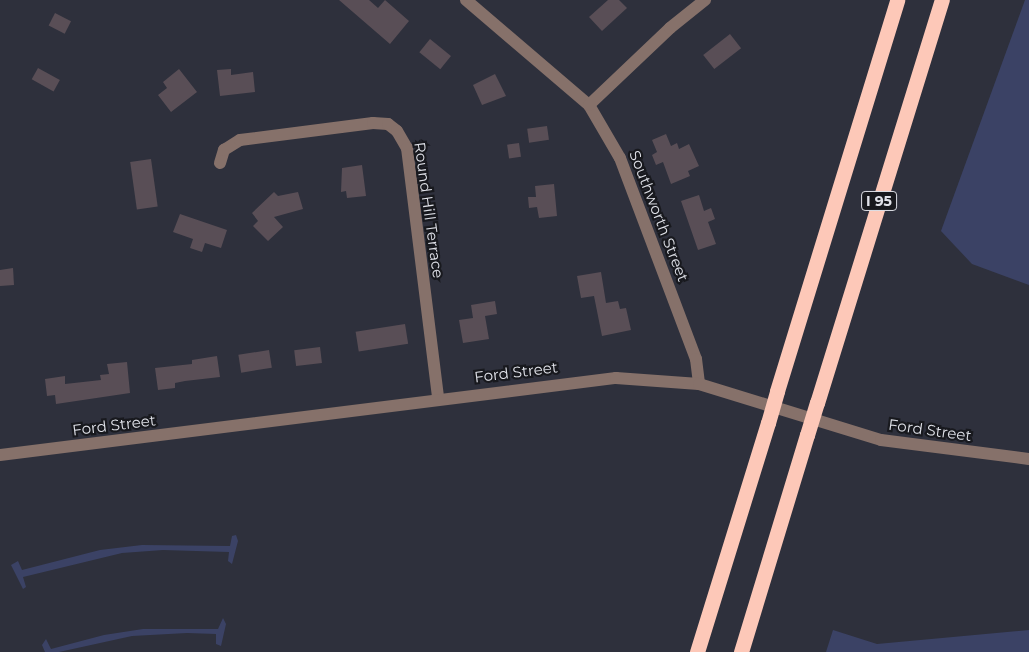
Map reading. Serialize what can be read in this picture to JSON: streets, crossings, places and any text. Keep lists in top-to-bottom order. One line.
{"streets":{"highway":["I 95"],"street":["Round Hill Terrace","Southworth Street","Ford Street"]},"crossings":[["Round Hill Terrace","Ford Street"],["Southworth Street","Ford Street"]]}
